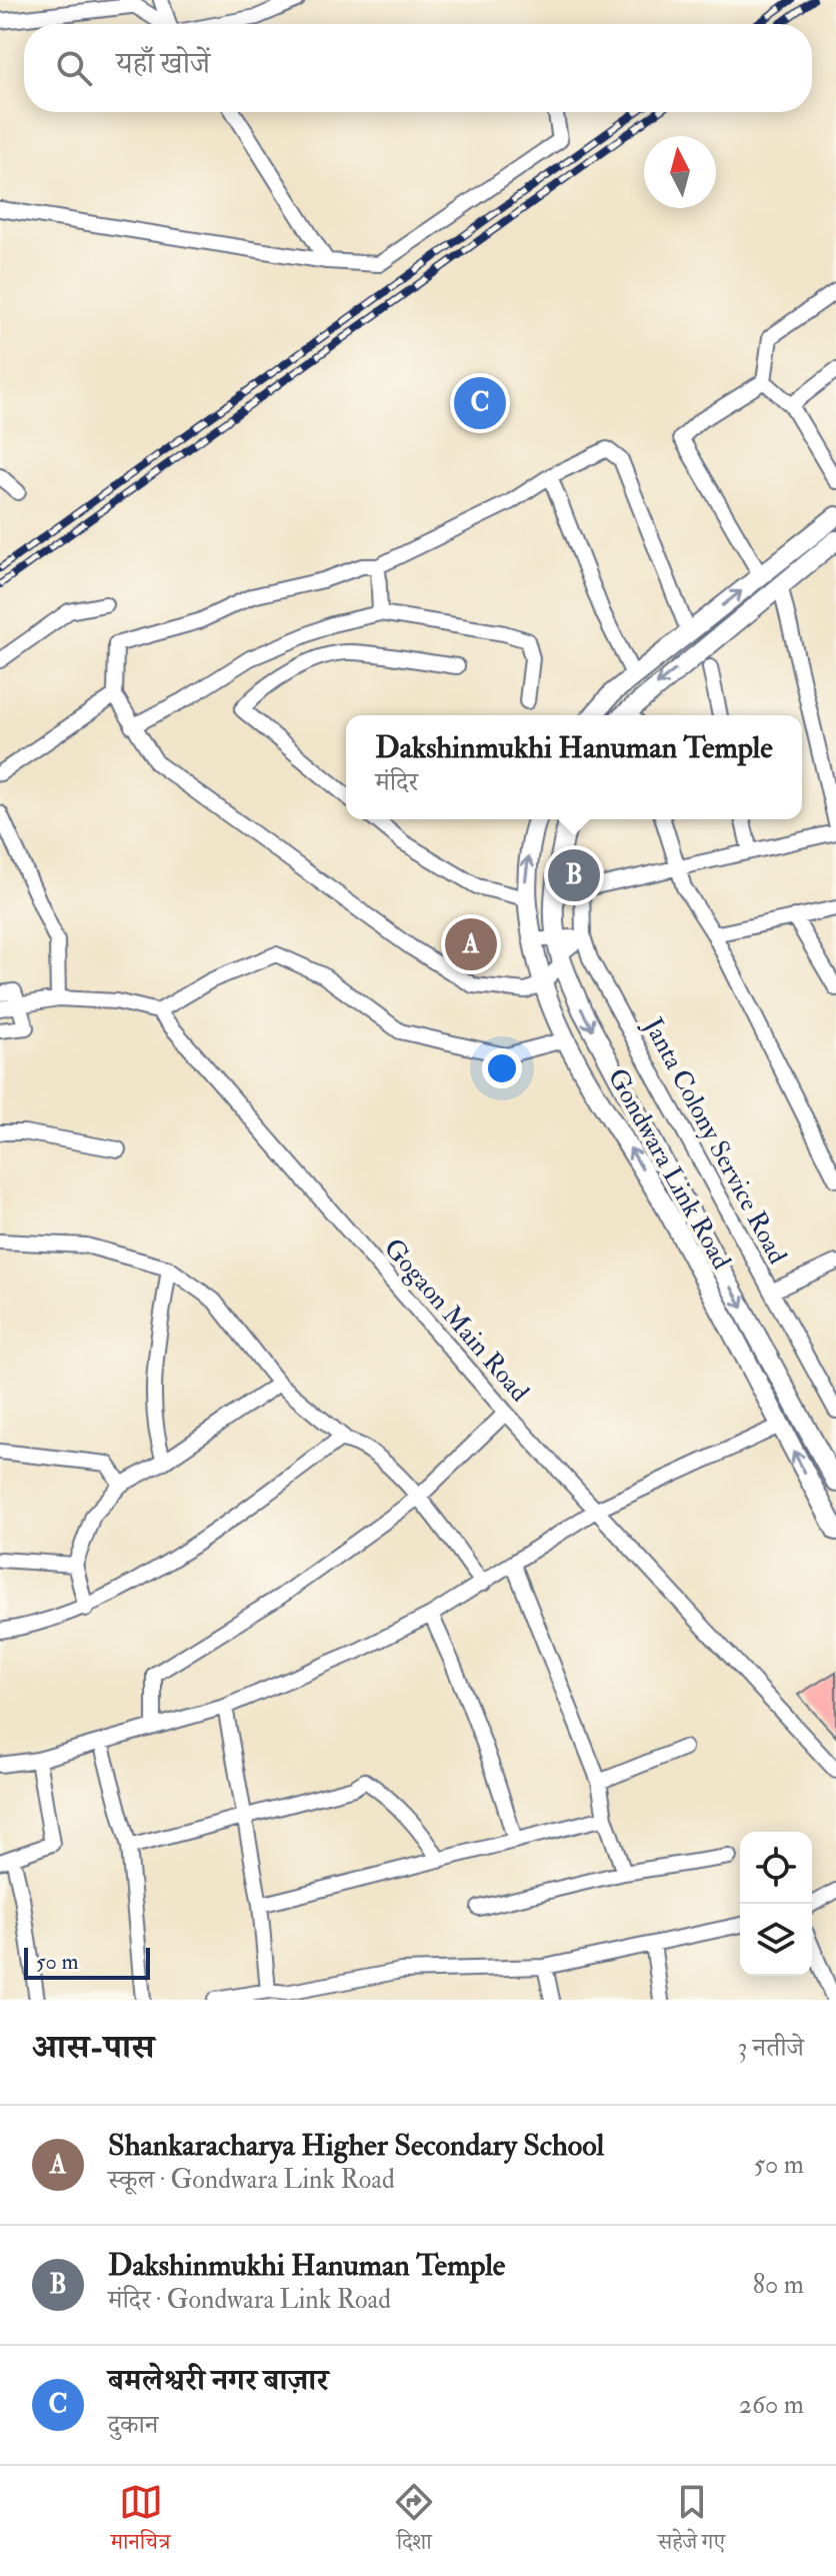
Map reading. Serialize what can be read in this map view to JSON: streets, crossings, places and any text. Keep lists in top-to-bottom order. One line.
{"streets":{"street":["Janta Colony Service Road","Gondwara Link Road","Gogaon Main Road"]},"scale_bar":"50 m","north":"top","page":{"search":"यहाँ खोजें","pins":["C","B","A"],"popup":["Dakshinmukhi Hanuman Temple","मंदिर"],"scale":"50 m","heading":["आस-पास","3 नतीजे"],"list":[{"mark":"A","name":"Shankaracharya Higher Secondary School","note":"स्कूल · Gondwara Link Road","value":"50 m"},{"mark":"B","name":"Dakshinmukhi Hanuman Temple","note":"मंदिर · Gondwara Link Road","value":"80 m"},{"mark":"C","name":"बमलेश्वरी नगर बाज़ार","note":"दुकान","value":"260 m"}],"nav":["मानचित्र","दिशा","सहेजे गए"]}}
